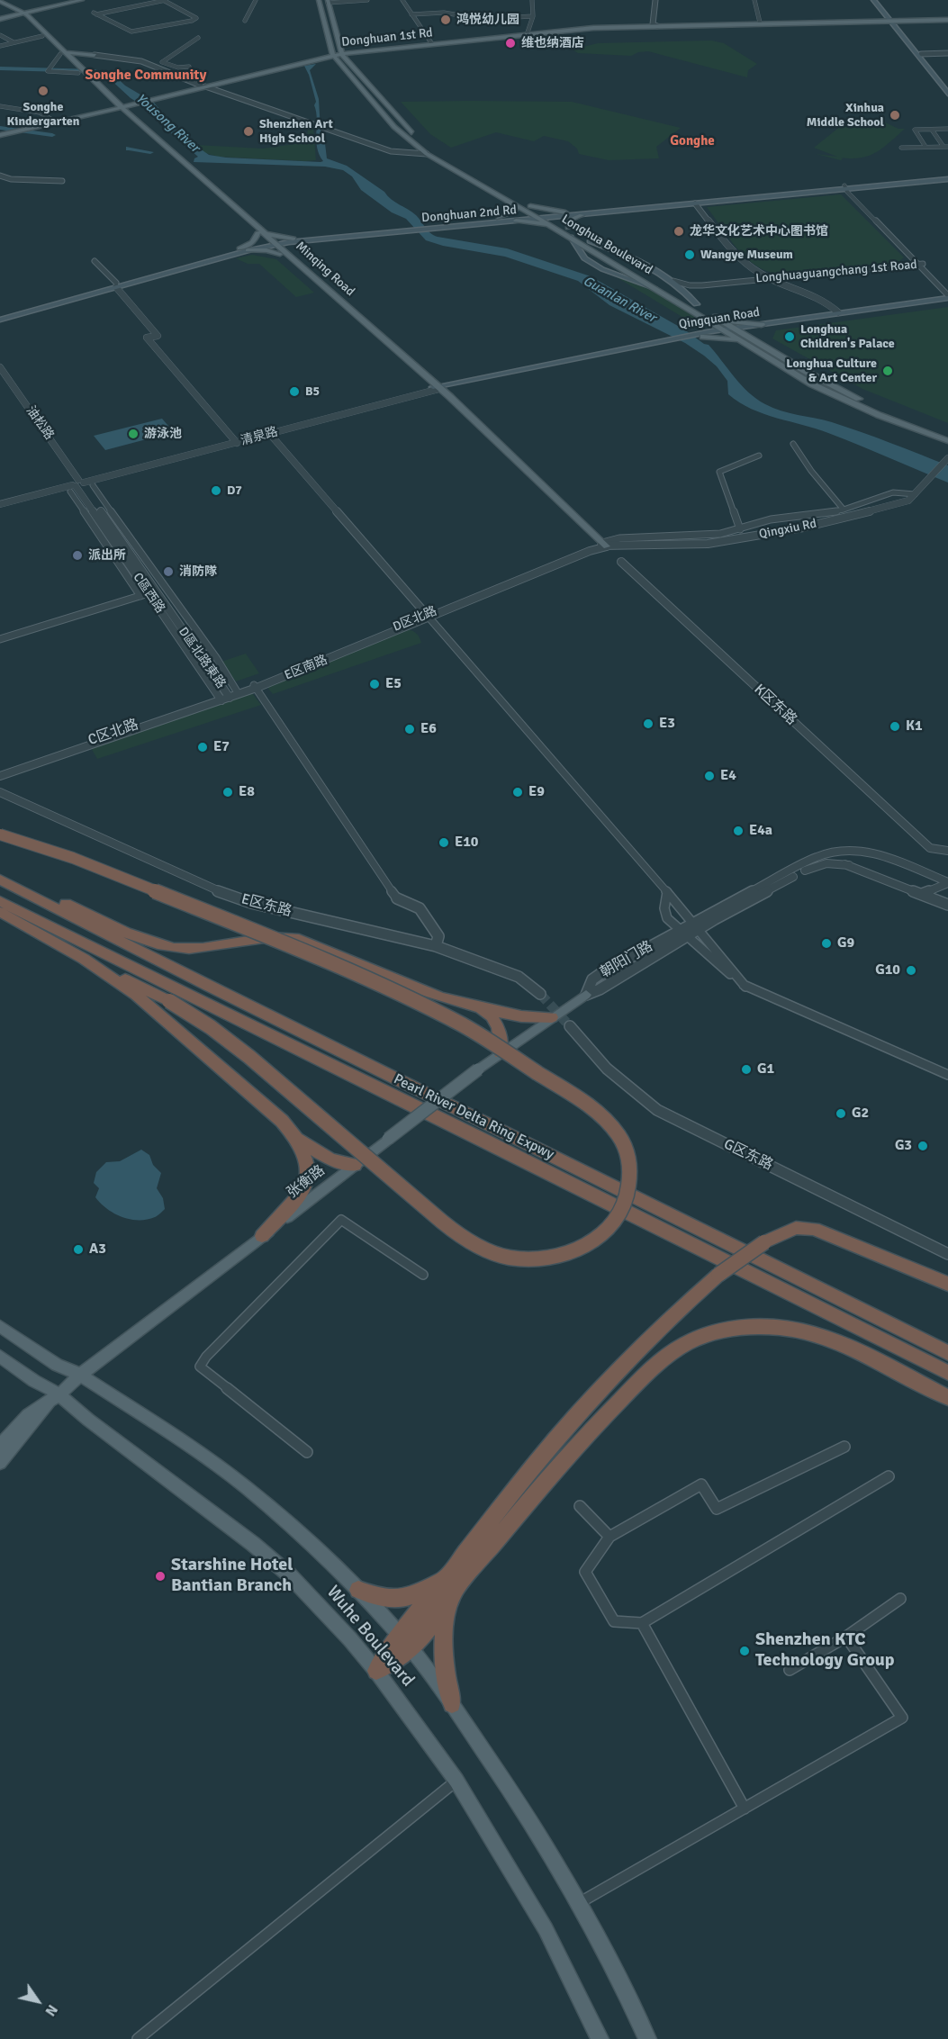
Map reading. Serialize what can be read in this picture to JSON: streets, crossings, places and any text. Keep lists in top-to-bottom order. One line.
{"streets":{"highway":["Pearl River Delta Ring Expwy"],"main road":["Donghuan 1st Rd","Donghuan 2nd Rd","Longhua Boulevard","Minqing Road","Qingquan Road","张衡路","Wuhe Boulevard"],"street":["Longhuaguangchang 1st Road","油松路","清泉路","Qingxiu Rd","C區西路","D區北路東路","E区南路","K区东路","C区北路","E区东路","朝阳门路","G区东路"]},"crossings":[["Donghuan 1st Rd","Longhua Boulevard"],["Donghuan 1st Rd","Minqing Road"],["Donghuan 2nd Rd","Longhua Boulevard"],["Donghuan 2nd Rd","Minqing Road"],["Longhua Boulevard","Qingquan Road"],["Minqing Road","Qingquan Road"],["Minqing Road","清泉路"],["Minqing Road","Qingxiu Rd"],["Minqing Road","E区南路"],["Qingquan Road","清泉路"],["油松路","清泉路"],["油松路","C區西路"],["油松路","D區北路東路"],["清泉路","C區西路"],["清泉路","D區北路東路"],["Qingxiu Rd","E区南路"],["C區西路","D區北路東路"],["C區西路","E区南路"],["C區西路","C区北路"],["D區北路東路","E区南路"],["D區北路東路","C区北路"],["E区南路","C区北路"],["朝阳门路","张衡路"],["张衡路","Wuhe Boulevard"]],"districts":["Songhe Community","Gonghe"],"water":["Yousong River","Guanlan River"],"places":["鸿悦幼儿园","维也纳酒店","Songhe Kindergarten","Xinhua Middle School","Shenzhen Art High School","龙华文化艺术中心图书馆","Wangye Museum","Longhua Children's Palace","Longhua Culture & Art Center","B5","游泳池","D7","派出所","消防隊","E5","E3","K1","E6","E7","E4","E8","E9","E4a","E10","G9","G10","G1","G2","G3","A3","Starshine Hotel Bantian Branch","Shenzhen KTC Technology Group"],"north":"bottom right"}
